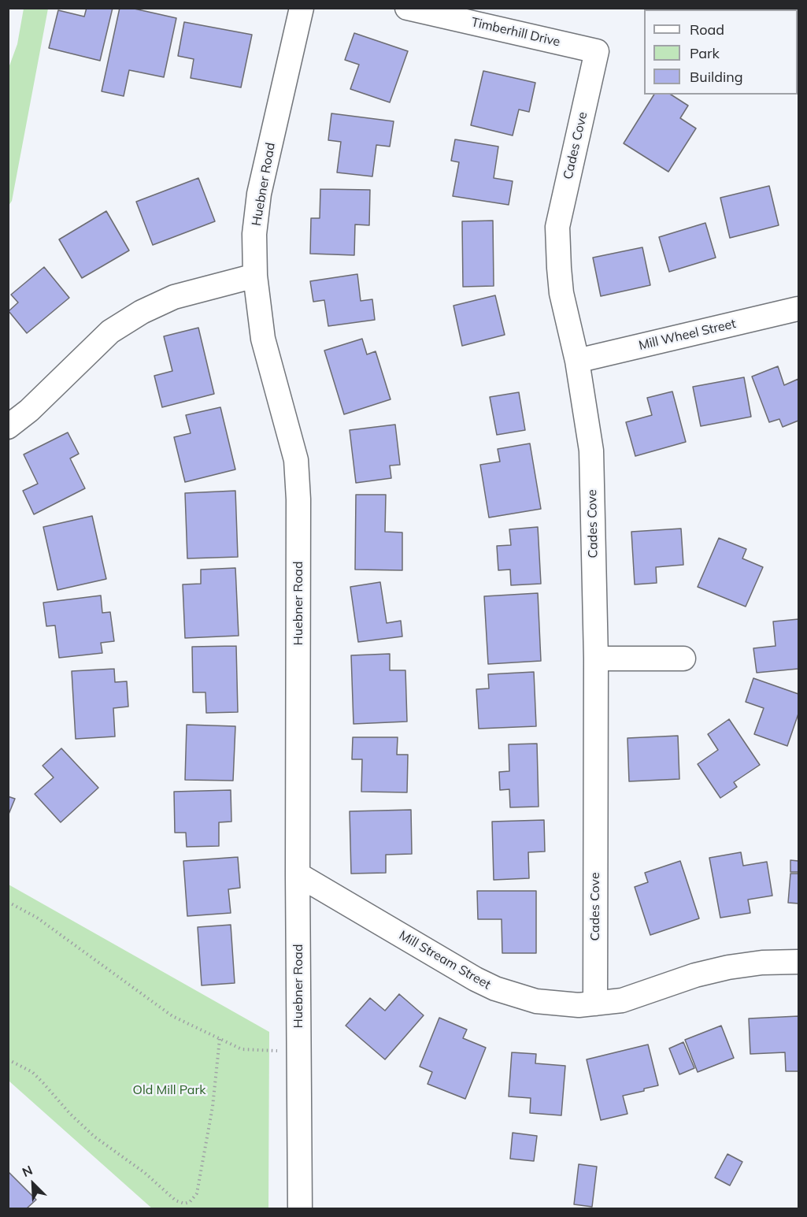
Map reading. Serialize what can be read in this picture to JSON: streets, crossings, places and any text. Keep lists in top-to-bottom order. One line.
{"streets":{"street":["Timberhill Drive","Cades Cove","Huebner Road","Mill Wheel Street","Mill Stream Street"]},"crossings":[["Timberhill Drive","Cades Cove"],["Cades Cove","Mill Wheel Street"],["Cades Cove","Mill Stream Street"],["Huebner Road","Mill Stream Street"]],"parks":["Old Mill Park"],"legend":["Road","Park","Building"],"north":"top left"}
